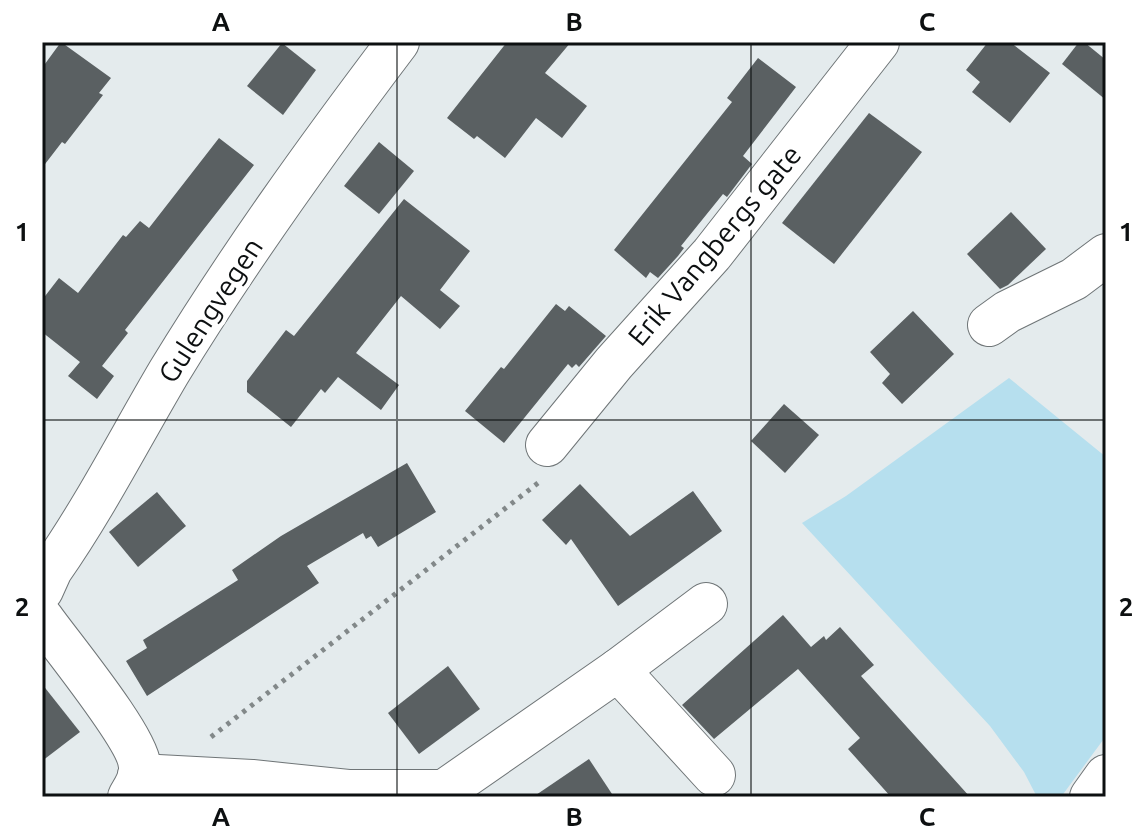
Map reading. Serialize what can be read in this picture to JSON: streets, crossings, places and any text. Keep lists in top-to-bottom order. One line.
{"streets":{"street":["Erik Vangbergs gate","Gulengvegen"]},"grid":{"columns":["A","B","C"],"rows":["1","2"]}}
